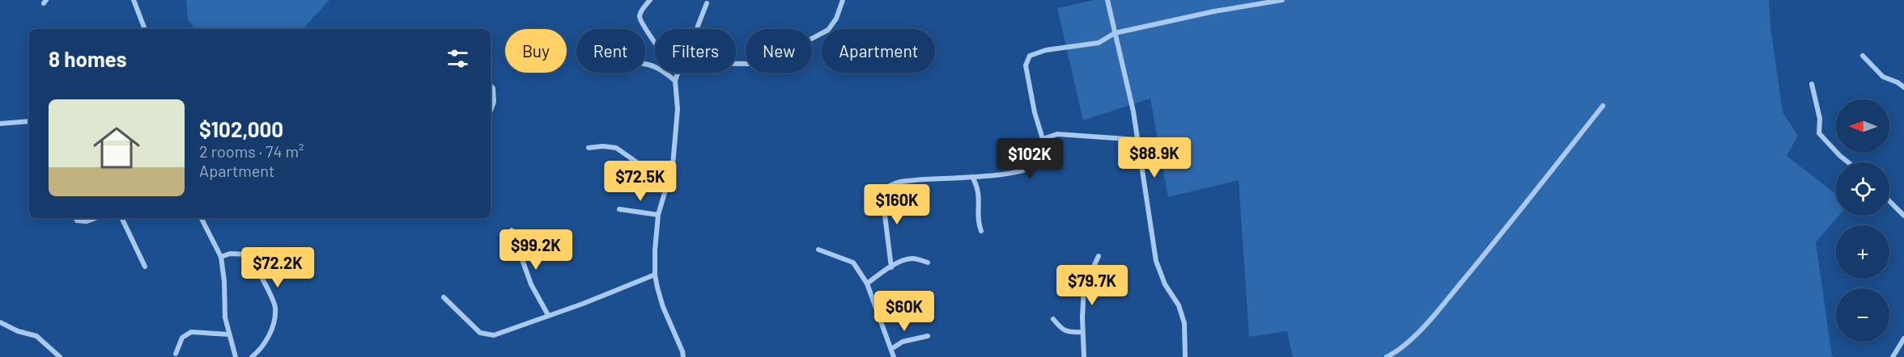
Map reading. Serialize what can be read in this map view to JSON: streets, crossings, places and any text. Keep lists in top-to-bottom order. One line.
{"north":"left","page":{"chip":["Buy","Rent","Filters","New","Apartment"],"heading":"8 homes","list":[{"name":"$102,000","note":"2 rooms · 74 m² · Apartment"}],"map_buttons":["+","−"],"price":["$88.9K","$102K","$72.5K","$160K","$99.2K","$72.2K","$79.7K","$60K"]}}
